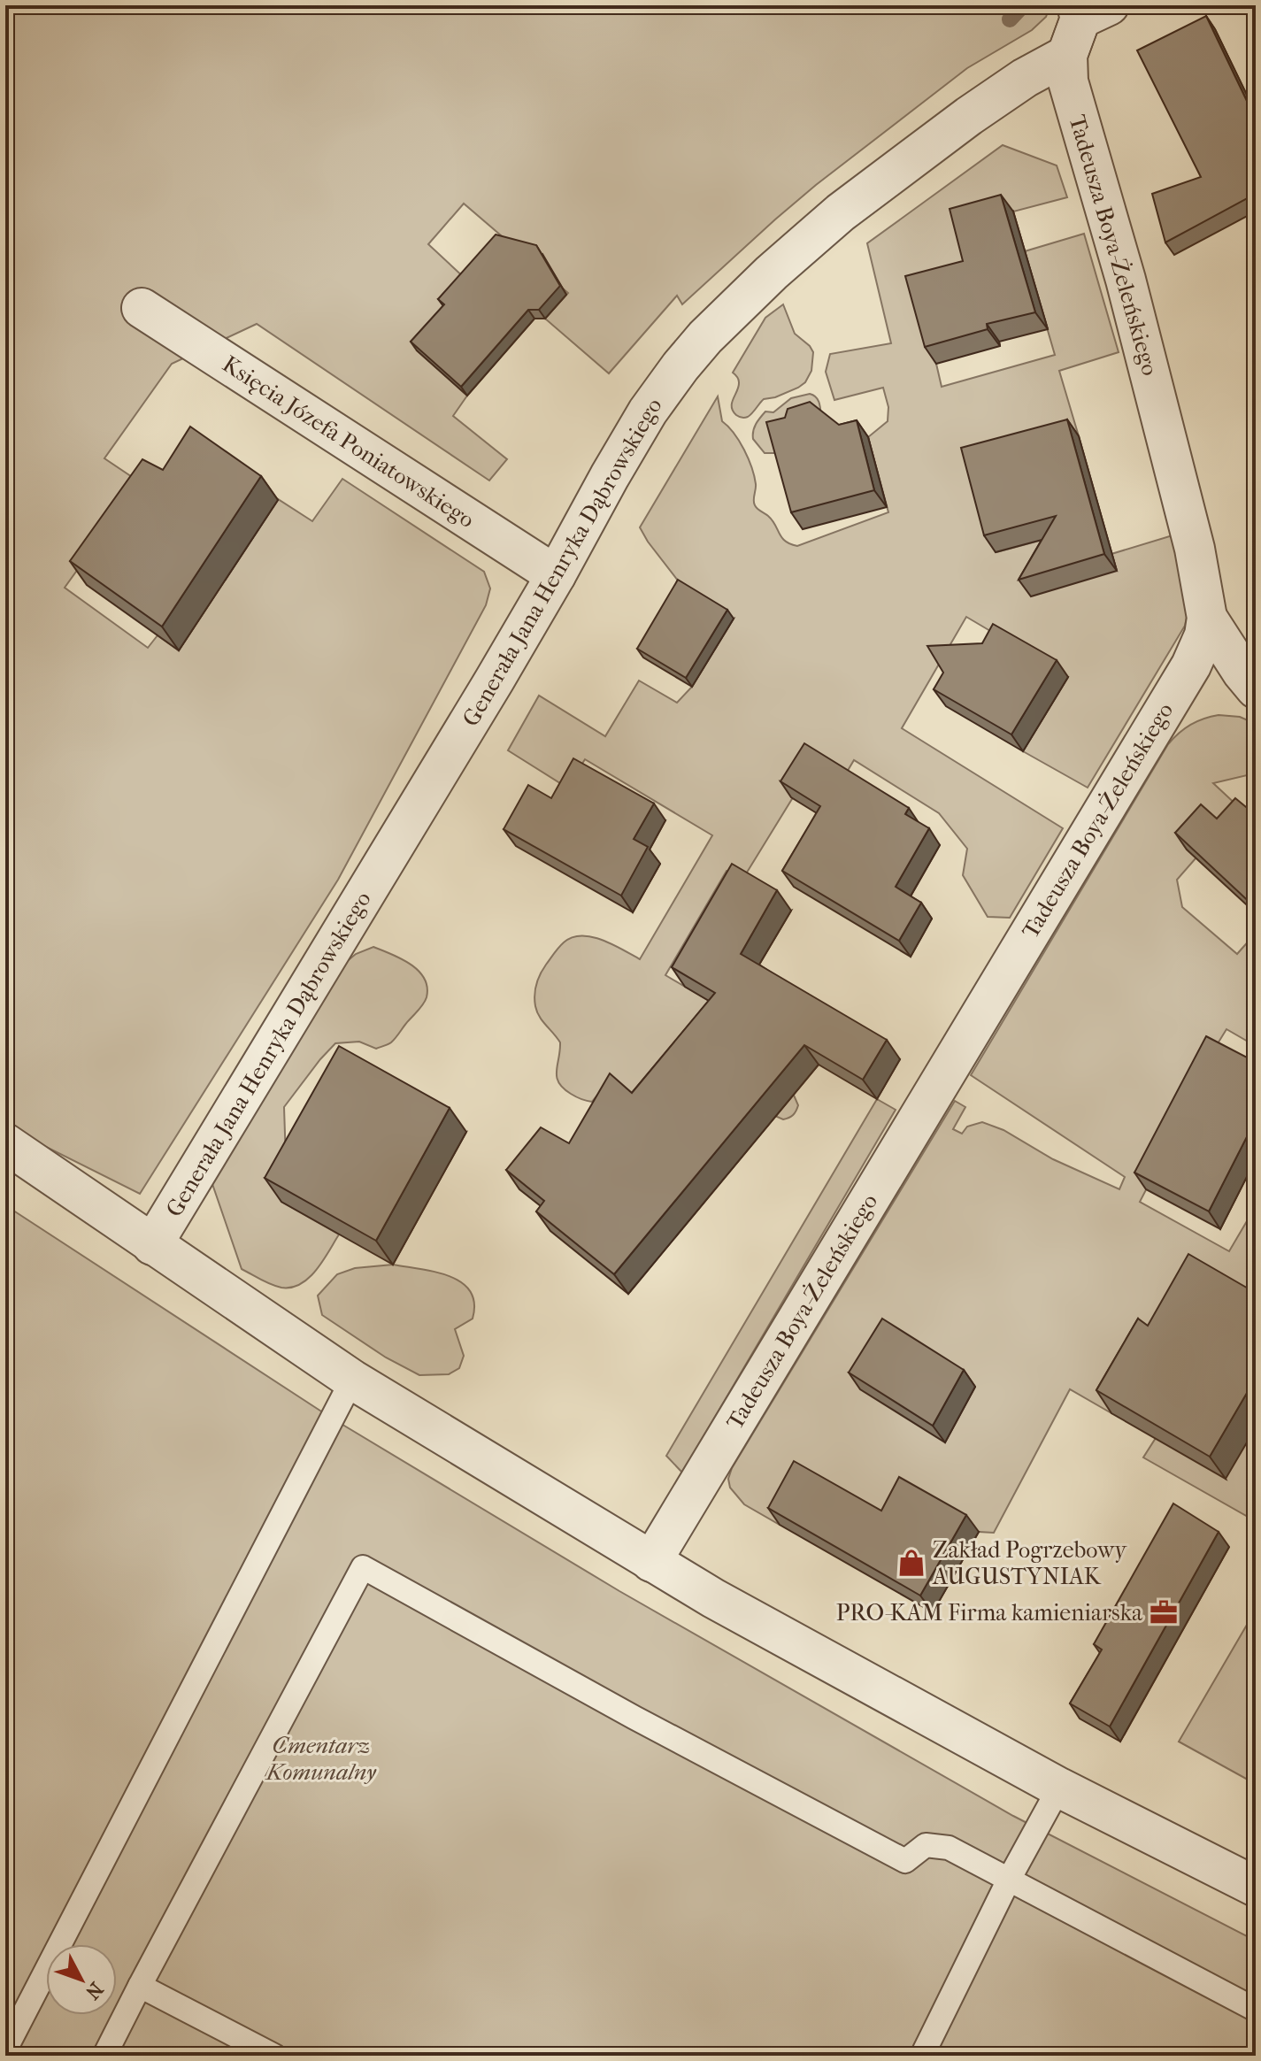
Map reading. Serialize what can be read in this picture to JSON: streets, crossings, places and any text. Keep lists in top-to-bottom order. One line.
{"streets":{"street":["Tadeusza Boya-Żeleńskiego","Księcia Józefa Poniatowskiego","Generała Jana Henryka Dąbrowskiego"]},"crossings":[["Tadeusza Boya-Żeleńskiego","Generała Jana Henryka Dąbrowskiego"],["Księcia Józefa Poniatowskiego","Generała Jana Henryka Dąbrowskiego"]],"parks":["Cmentarz Komunalny"],"places":{"shop":["Zakład Pogrzebowy AUGUSTYNIAK"],"office":["PRO-KAM Firma kamieniarska"]},"north":"bottom right"}
